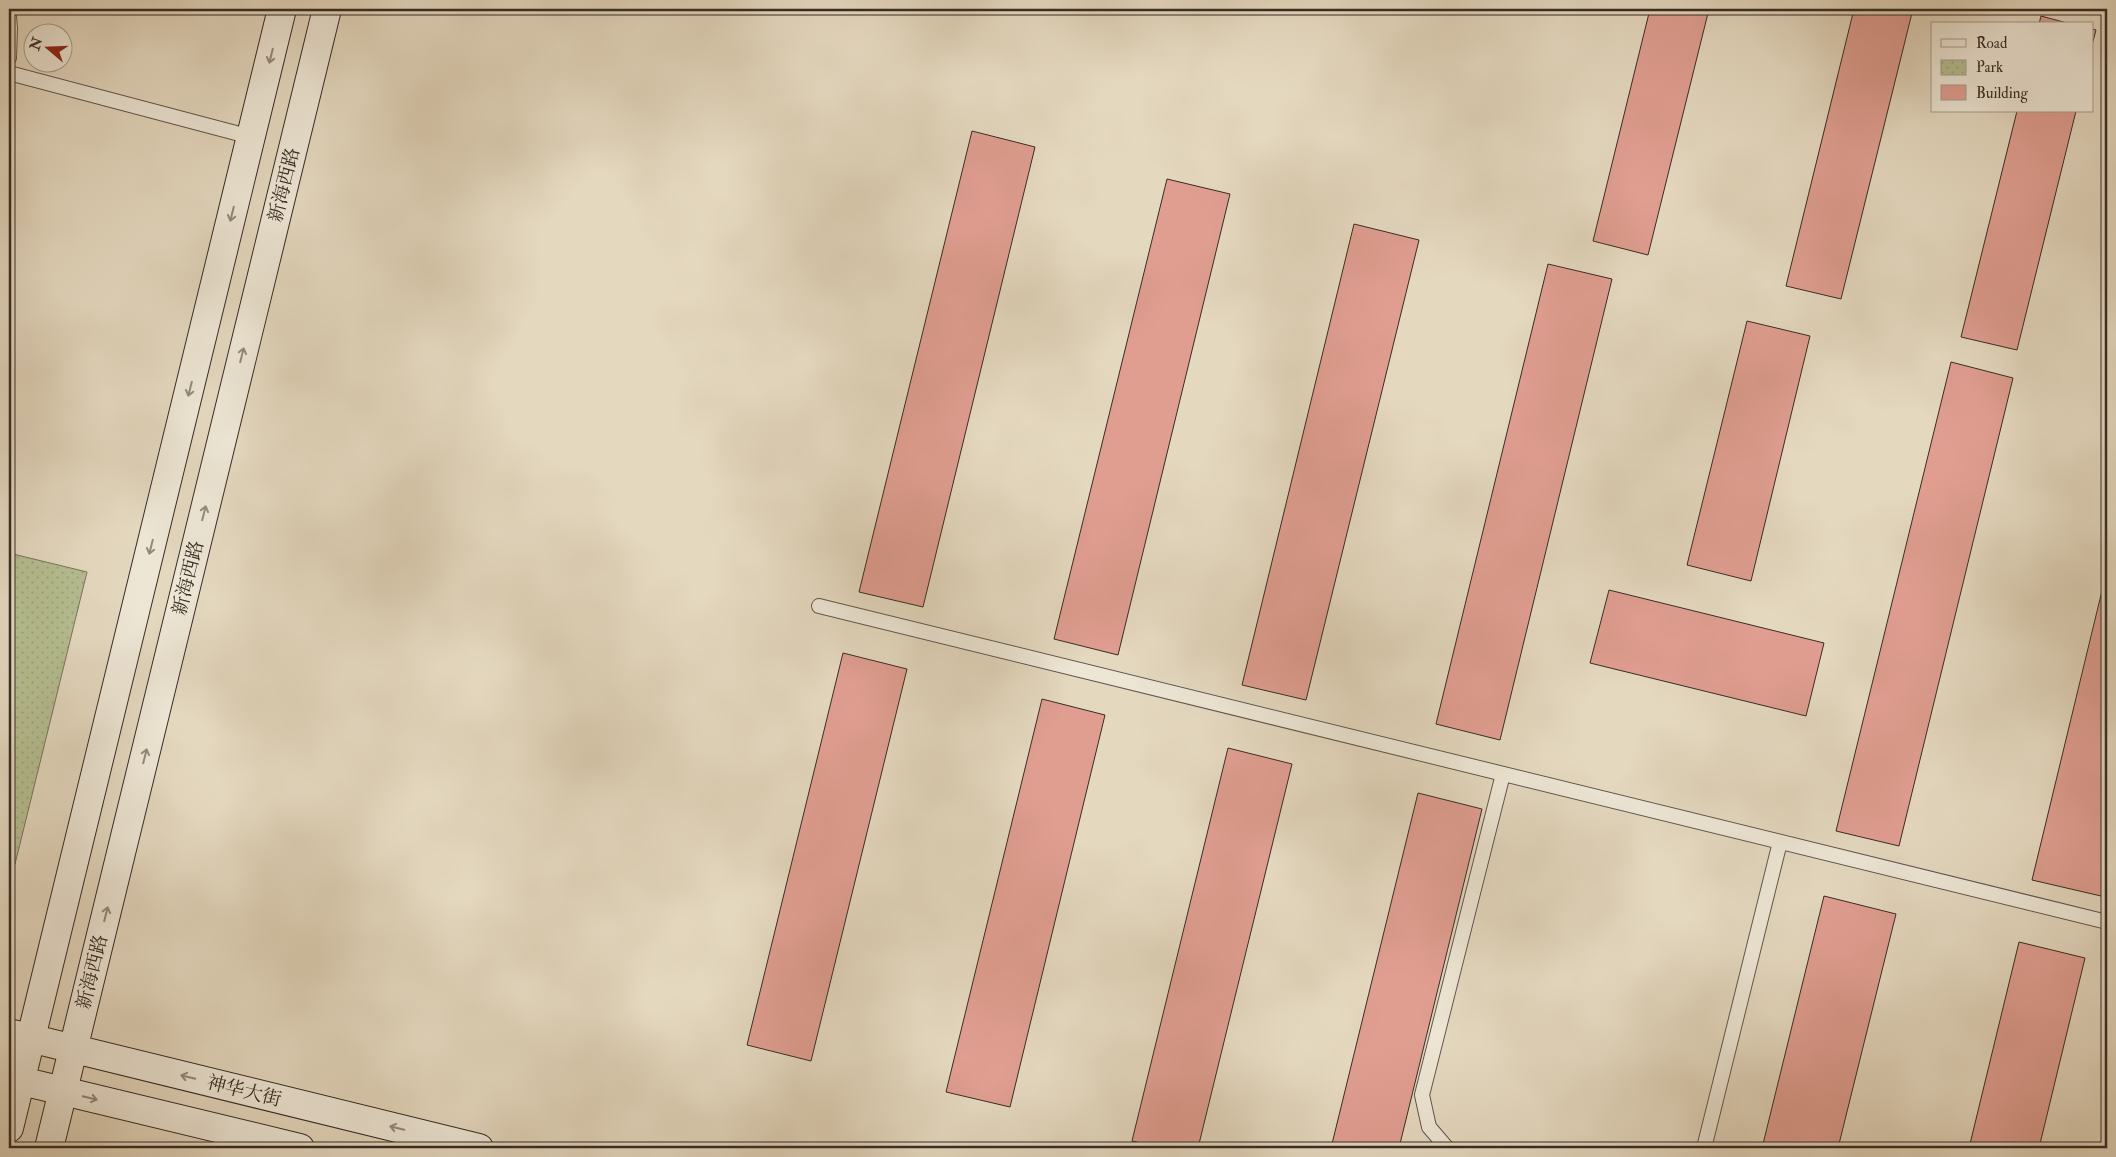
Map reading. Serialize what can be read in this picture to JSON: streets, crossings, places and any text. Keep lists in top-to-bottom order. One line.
{"streets":{"main road":["新海西路","神华大街"]},"crossings":[["新海西路","神华大街"]],"legend":["Road","Park","Building"],"north":"left"}
